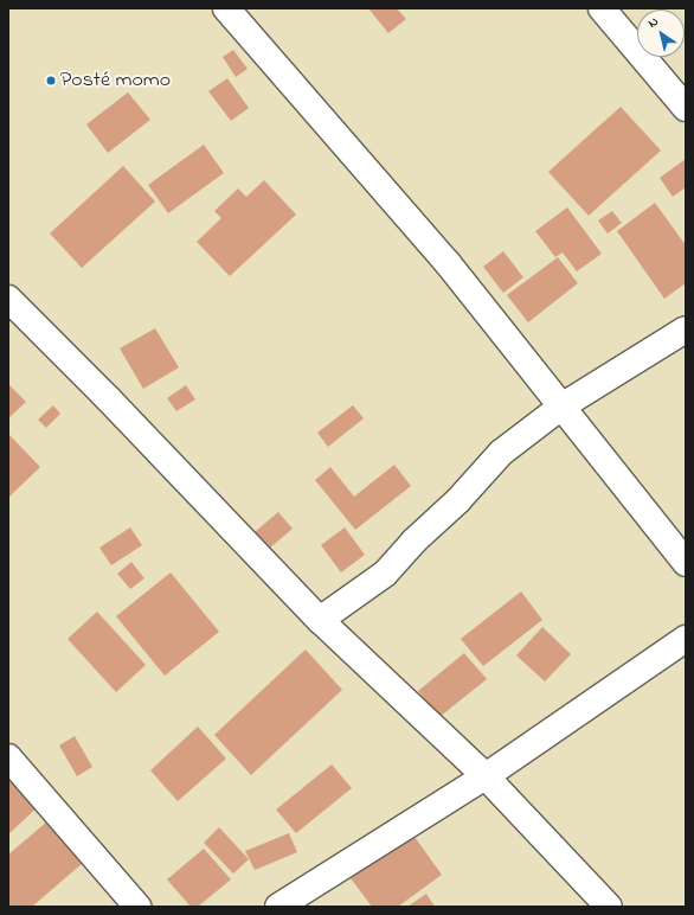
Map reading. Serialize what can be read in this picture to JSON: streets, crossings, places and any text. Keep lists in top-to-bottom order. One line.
{"places":["Posté momo"],"north":"top left"}
